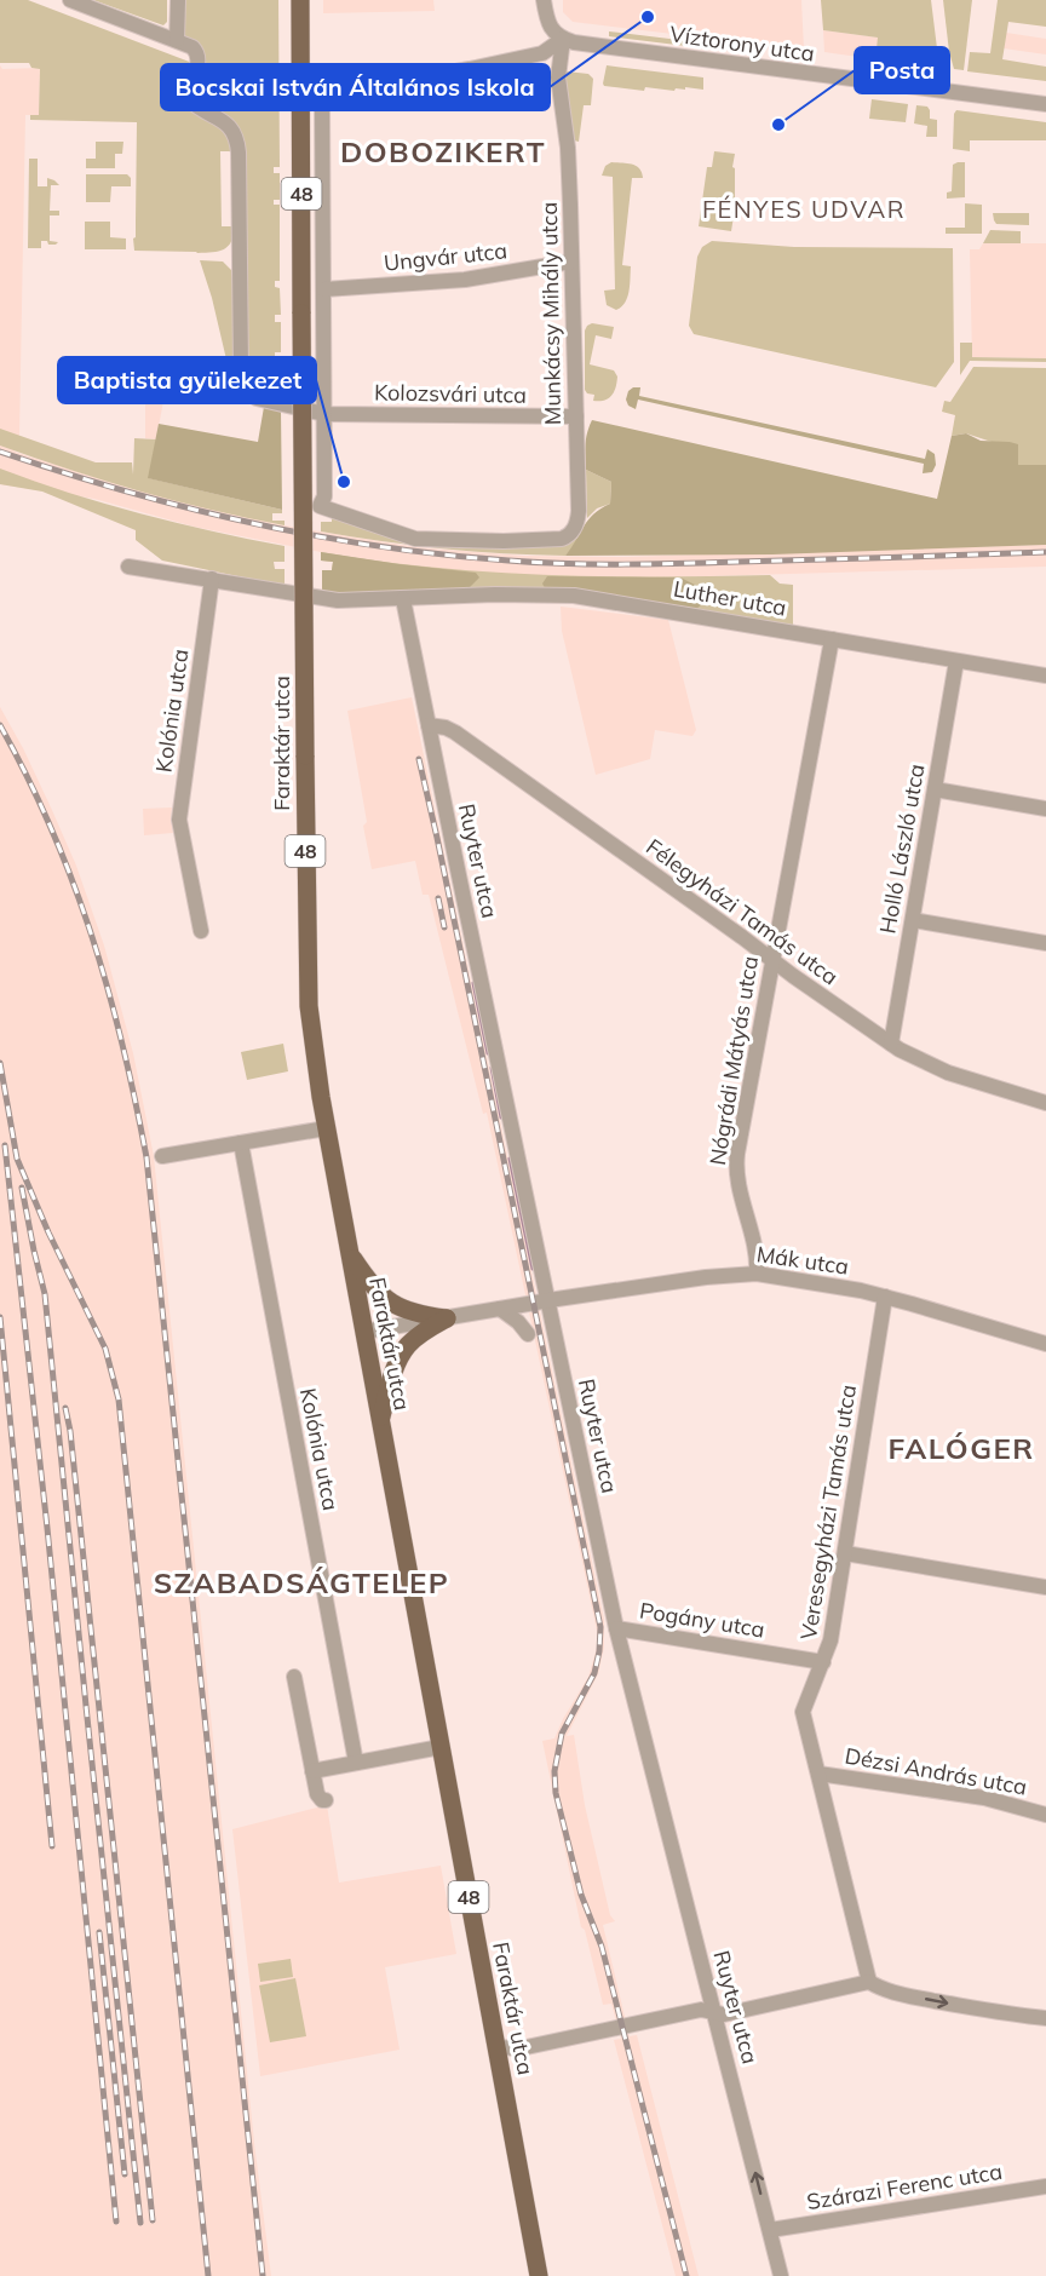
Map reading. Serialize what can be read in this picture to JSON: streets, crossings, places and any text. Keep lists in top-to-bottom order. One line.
{"streets":{"main road":["48","Faraktár utca"],"street":["Víztorony utca","Ungvár utca","Munkácsy Mihály utca","Kolozsvári utca","Luther utca","Kolónia utca","Holló László utca","Ruyter utca","Félegyházi Tamás utca","Nógrádi Mátyás utca","Mák utca","Veresegyházi Tamás utca","Pogány utca","Dézsi András utca","Szárazi Ferenc utca"]},"crossings":[["Víztorony utca","Munkácsy Mihály utca"],["Ungvár utca","Munkácsy Mihály utca"],["Munkácsy Mihály utca","Kolozsvári utca"],["Luther utca","Kolónia utca"],["Luther utca","Holló László utca"],["Luther utca","Ruyter utca"],["Luther utca","Nógrádi Mátyás utca"],["Faraktár utca","Mák utca"],["Holló László utca","Félegyházi Tamás utca"],["Ruyter utca","Félegyházi Tamás utca"],["Ruyter utca","Mák utca"],["Ruyter utca","Pogány utca"],["Ruyter utca","Szárazi Ferenc utca"],["Félegyházi Tamás utca","Nógrádi Mátyás utca"],["Nógrádi Mátyás utca","Mák utca"],["Mák utca","Veresegyházi Tamás utca"],["Veresegyházi Tamás utca","Pogány utca"],["Veresegyházi Tamás utca","Dézsi András utca"]],"districts":["DOBOZIKERT","FÉNYES UDVAR","FALÓGER","SZABADSÁGTELEP"],"places":["Bocskai István Általános Iskola","Posta","Baptista gyülekezet"]}
